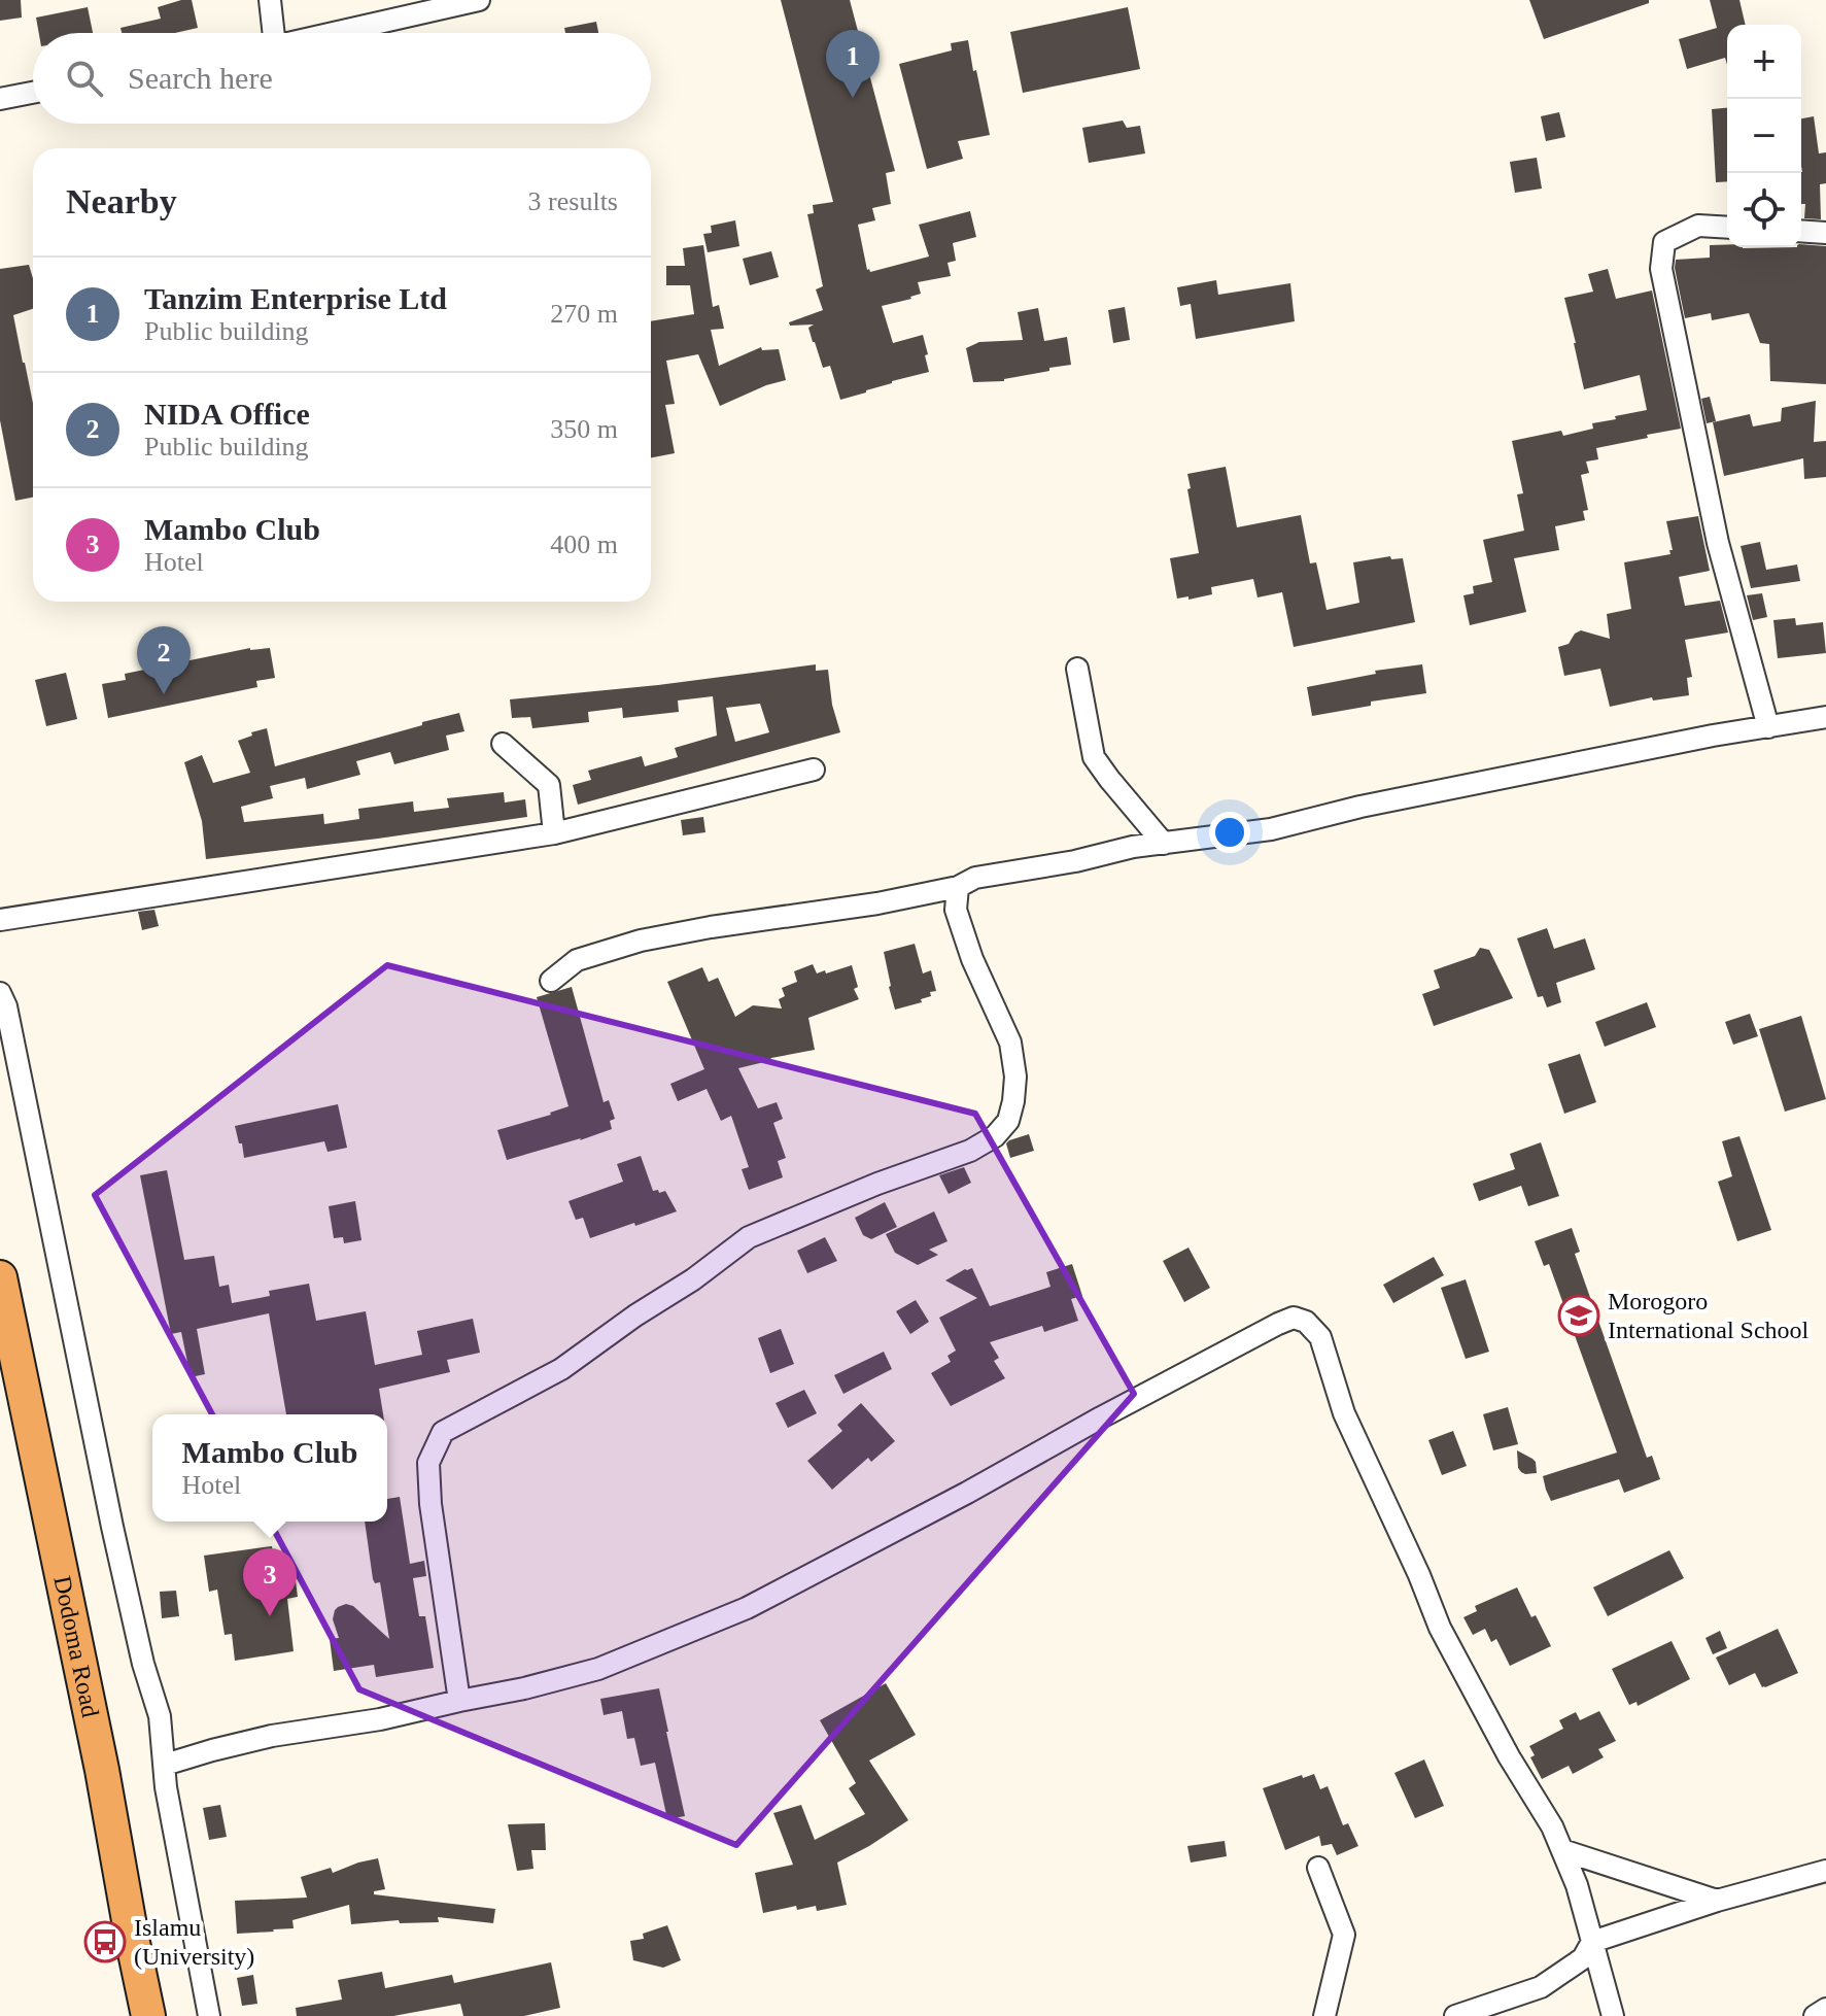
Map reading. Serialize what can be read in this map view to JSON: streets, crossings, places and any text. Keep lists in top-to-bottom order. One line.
{"streets":{"highway":["Dodoma Road"]},"places":{"school or university":["Morogoro International School"],"bus stop":["Islamu (University)"]},"page":{"map_buttons":["+","−"],"pins":["1","2","3"],"search":"Search here","heading":["Nearby","3 results"],"list":[{"mark":"1","name":"Tanzim Enterprise Ltd","note":"Public building","value":"270 m"},{"mark":"2","name":"NIDA Office","note":"Public building","value":"350 m"},{"mark":"3","name":"Mambo Club","note":"Hotel","value":"400 m"}],"popup":["Mambo Club","Hotel"]}}
